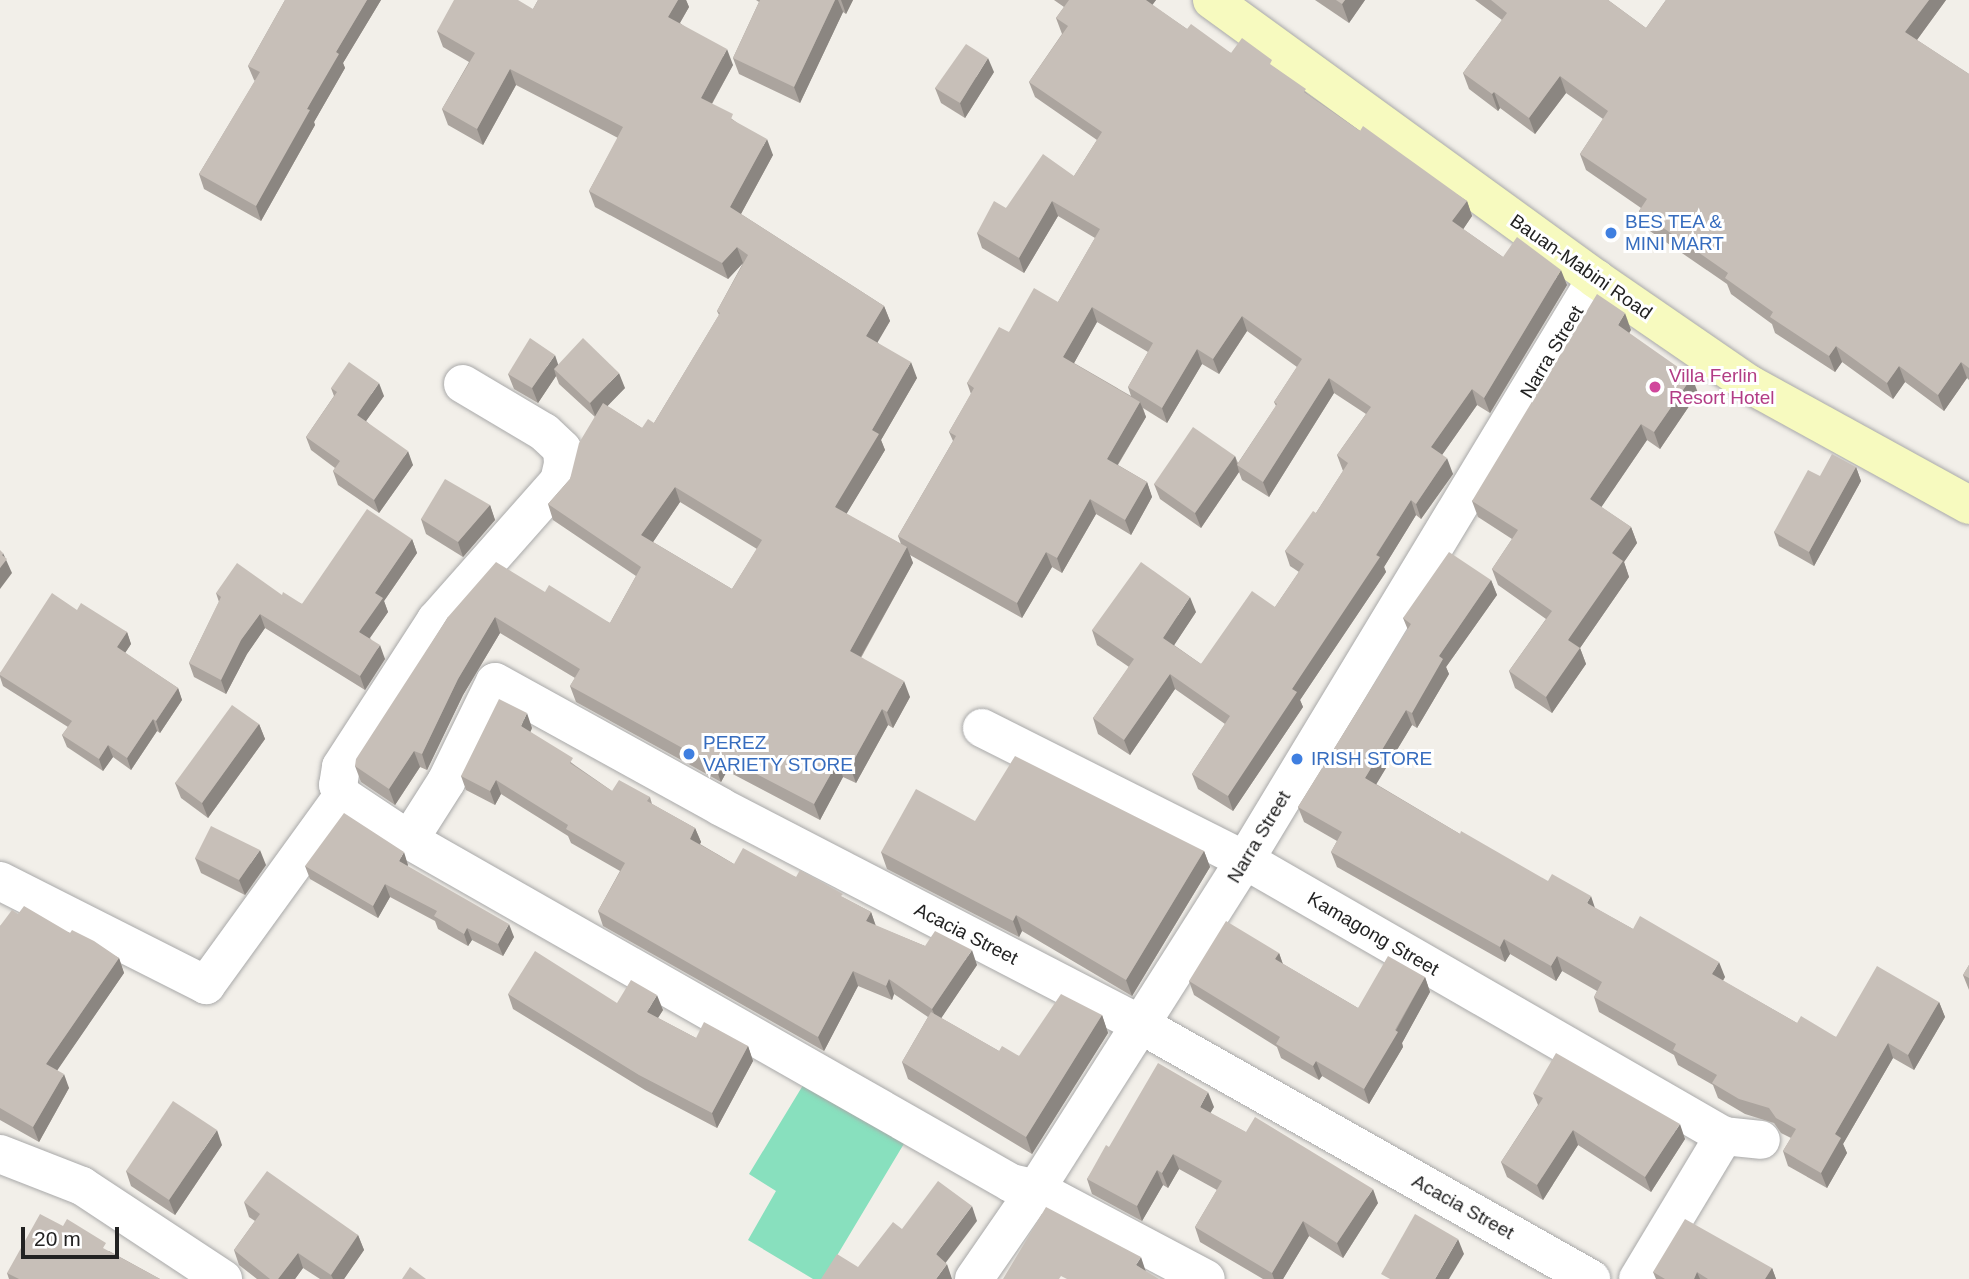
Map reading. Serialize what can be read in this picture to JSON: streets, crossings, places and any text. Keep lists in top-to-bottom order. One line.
{"streets":{"main road":["Bauan-Mabini Road"],"street":["Narra Street","Acacia Street","Kamagong Street"]},"crossings":[["Bauan-Mabini Road","Narra Street"],["Narra Street","Acacia Street"],["Narra Street","Kamagong Street"]],"places":["BES TEA & MINI MART","Villa Ferlin Resort Hotel","PEREZ VARIETY STORE","IRISH STORE"],"scale_bar":"20 m"}
